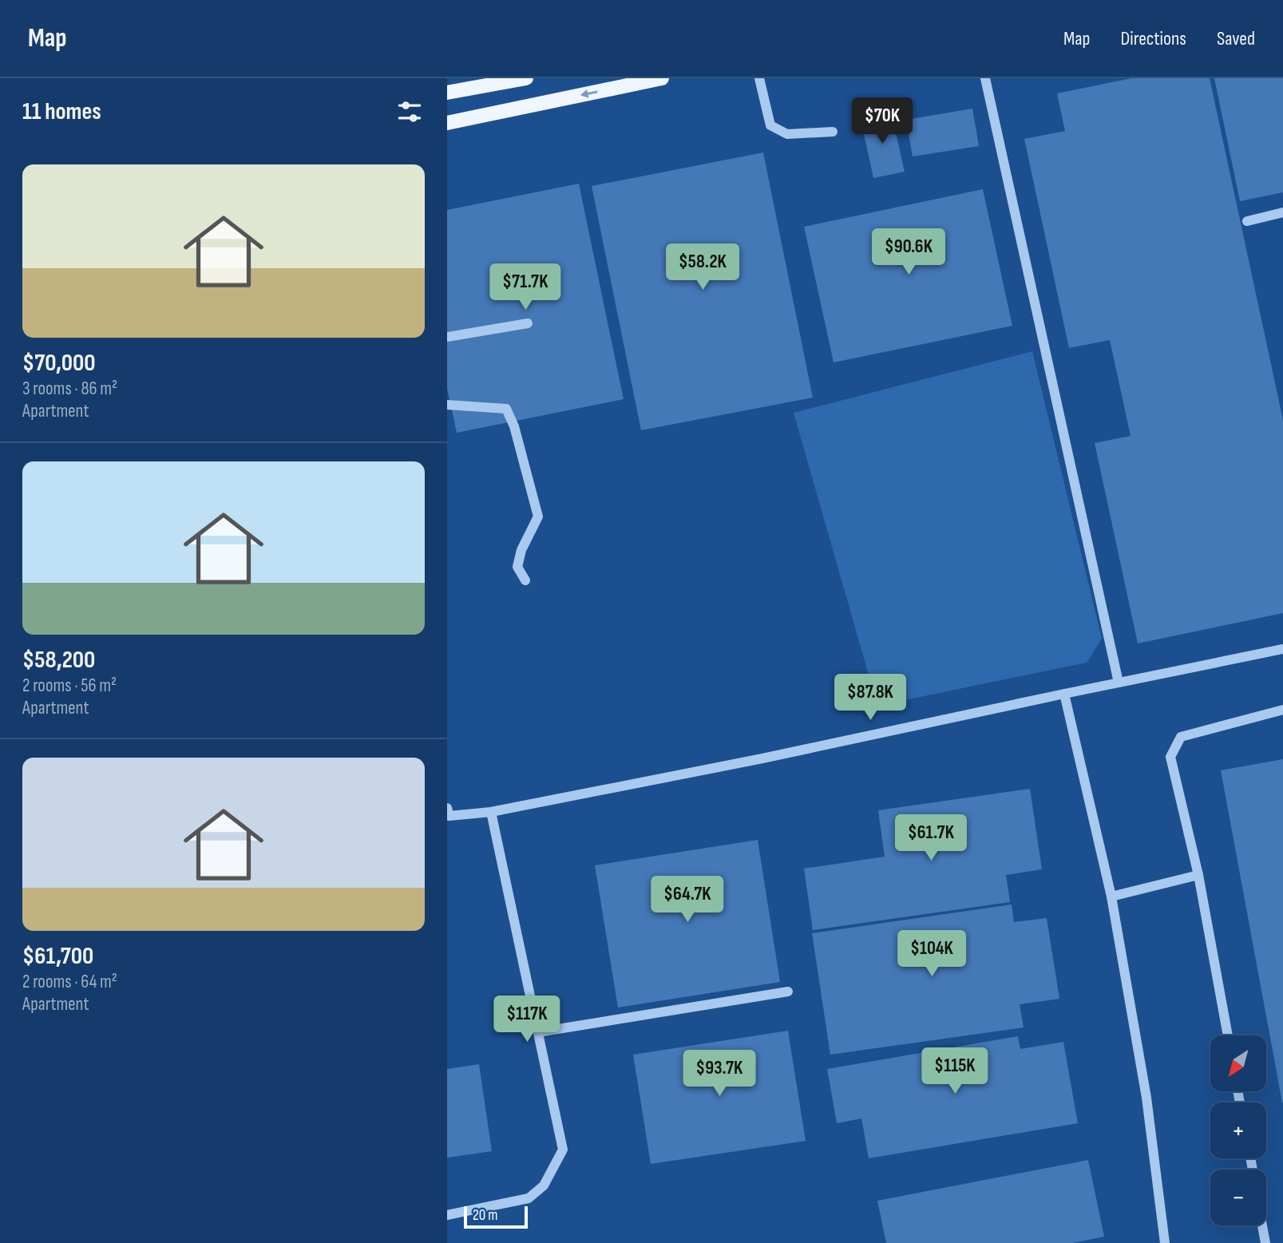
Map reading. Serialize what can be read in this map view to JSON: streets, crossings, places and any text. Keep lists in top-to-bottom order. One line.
{"scale_bar":"20 m","north":"bottom left","page":{"header":"Map","nav":["Map","Directions","Saved"],"heading":"11 homes","price":["$70K","$90.6K","$58.2K","$71.7K","$87.8K","$61.7K","$64.7K","$104K","$117K","$115K","$93.7K"],"list":[{"name":"$70,000","note":"3 rooms · 86 m² · Apartment"},{"name":"$58,200","note":"2 rooms · 56 m² · Apartment"},{"name":"$61,700","note":"2 rooms · 64 m² · Apartment"}],"map_buttons":["+","−"],"scale":"20 m"}}
